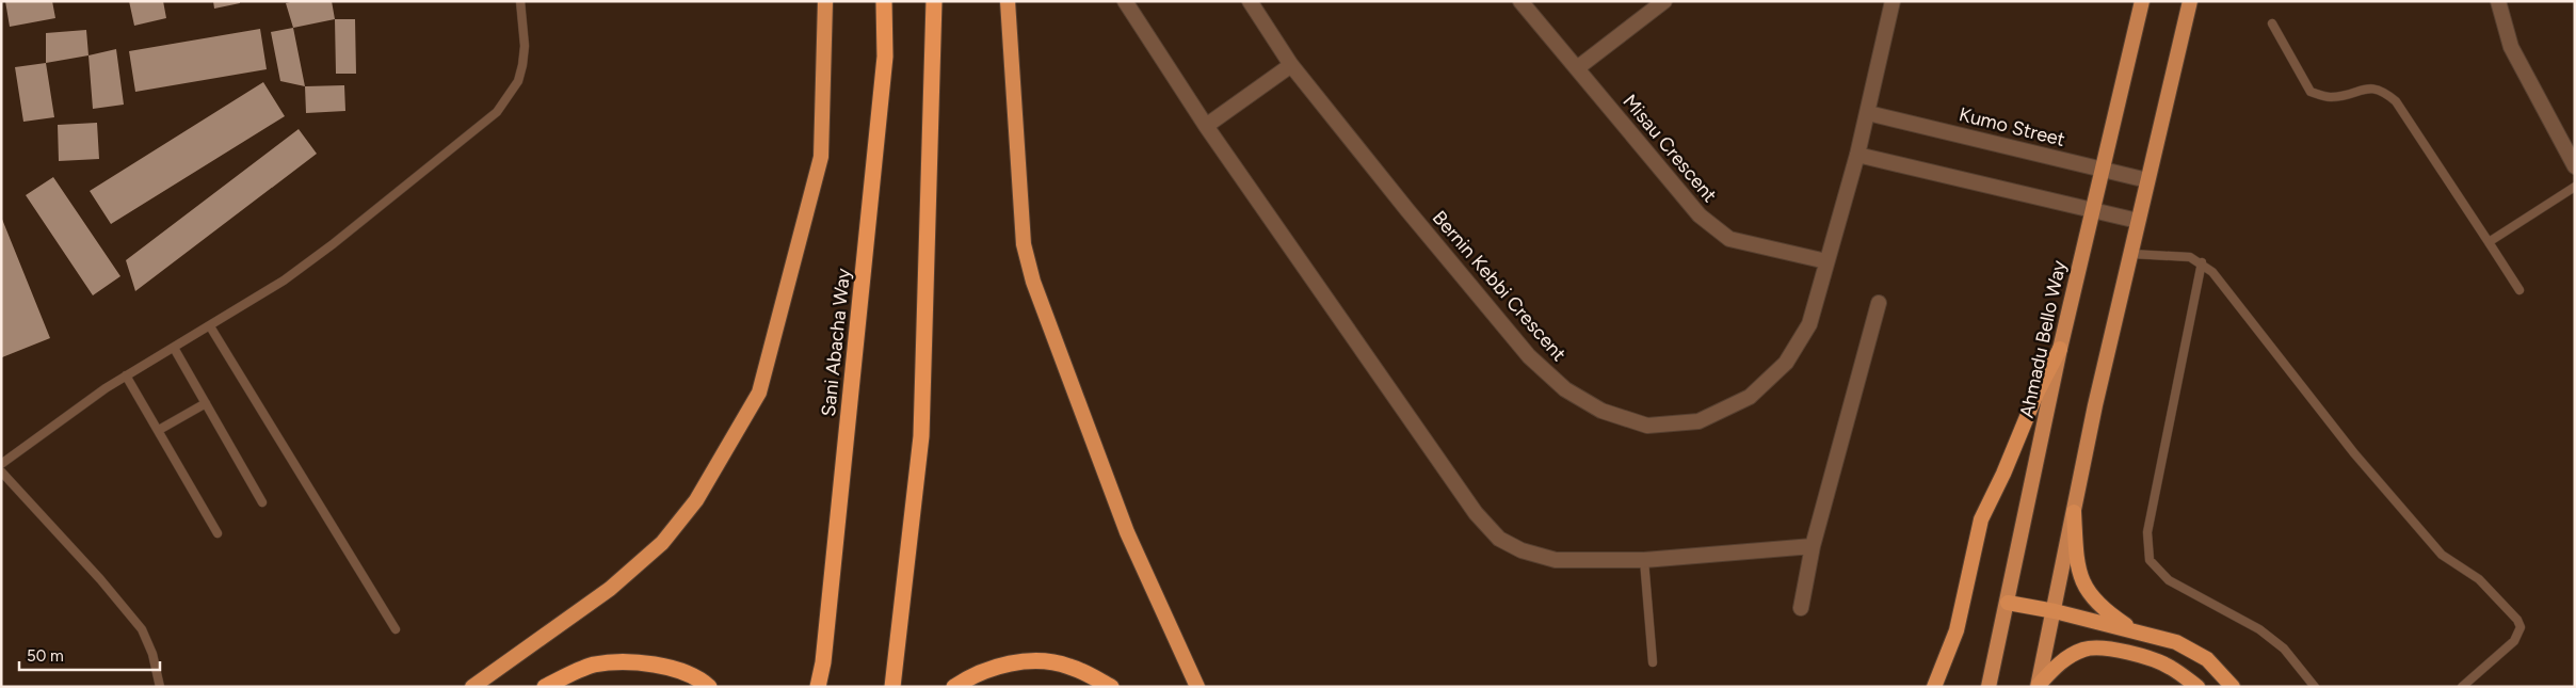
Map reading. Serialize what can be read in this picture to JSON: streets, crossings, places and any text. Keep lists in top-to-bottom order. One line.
{"streets":{"highway":["Sani Abacha Way"],"main road":["Ahmadu Bello Way"],"street":["Kumo Street","Misau Crescent","Bernin Kebbi Crescent"]},"crossings":[["Kumo Street","Bernin Kebbi Crescent"],["Kumo Street","Ahmadu Bello Way"],["Misau Crescent","Bernin Kebbi Crescent"]],"scale_bar":"50 m"}
